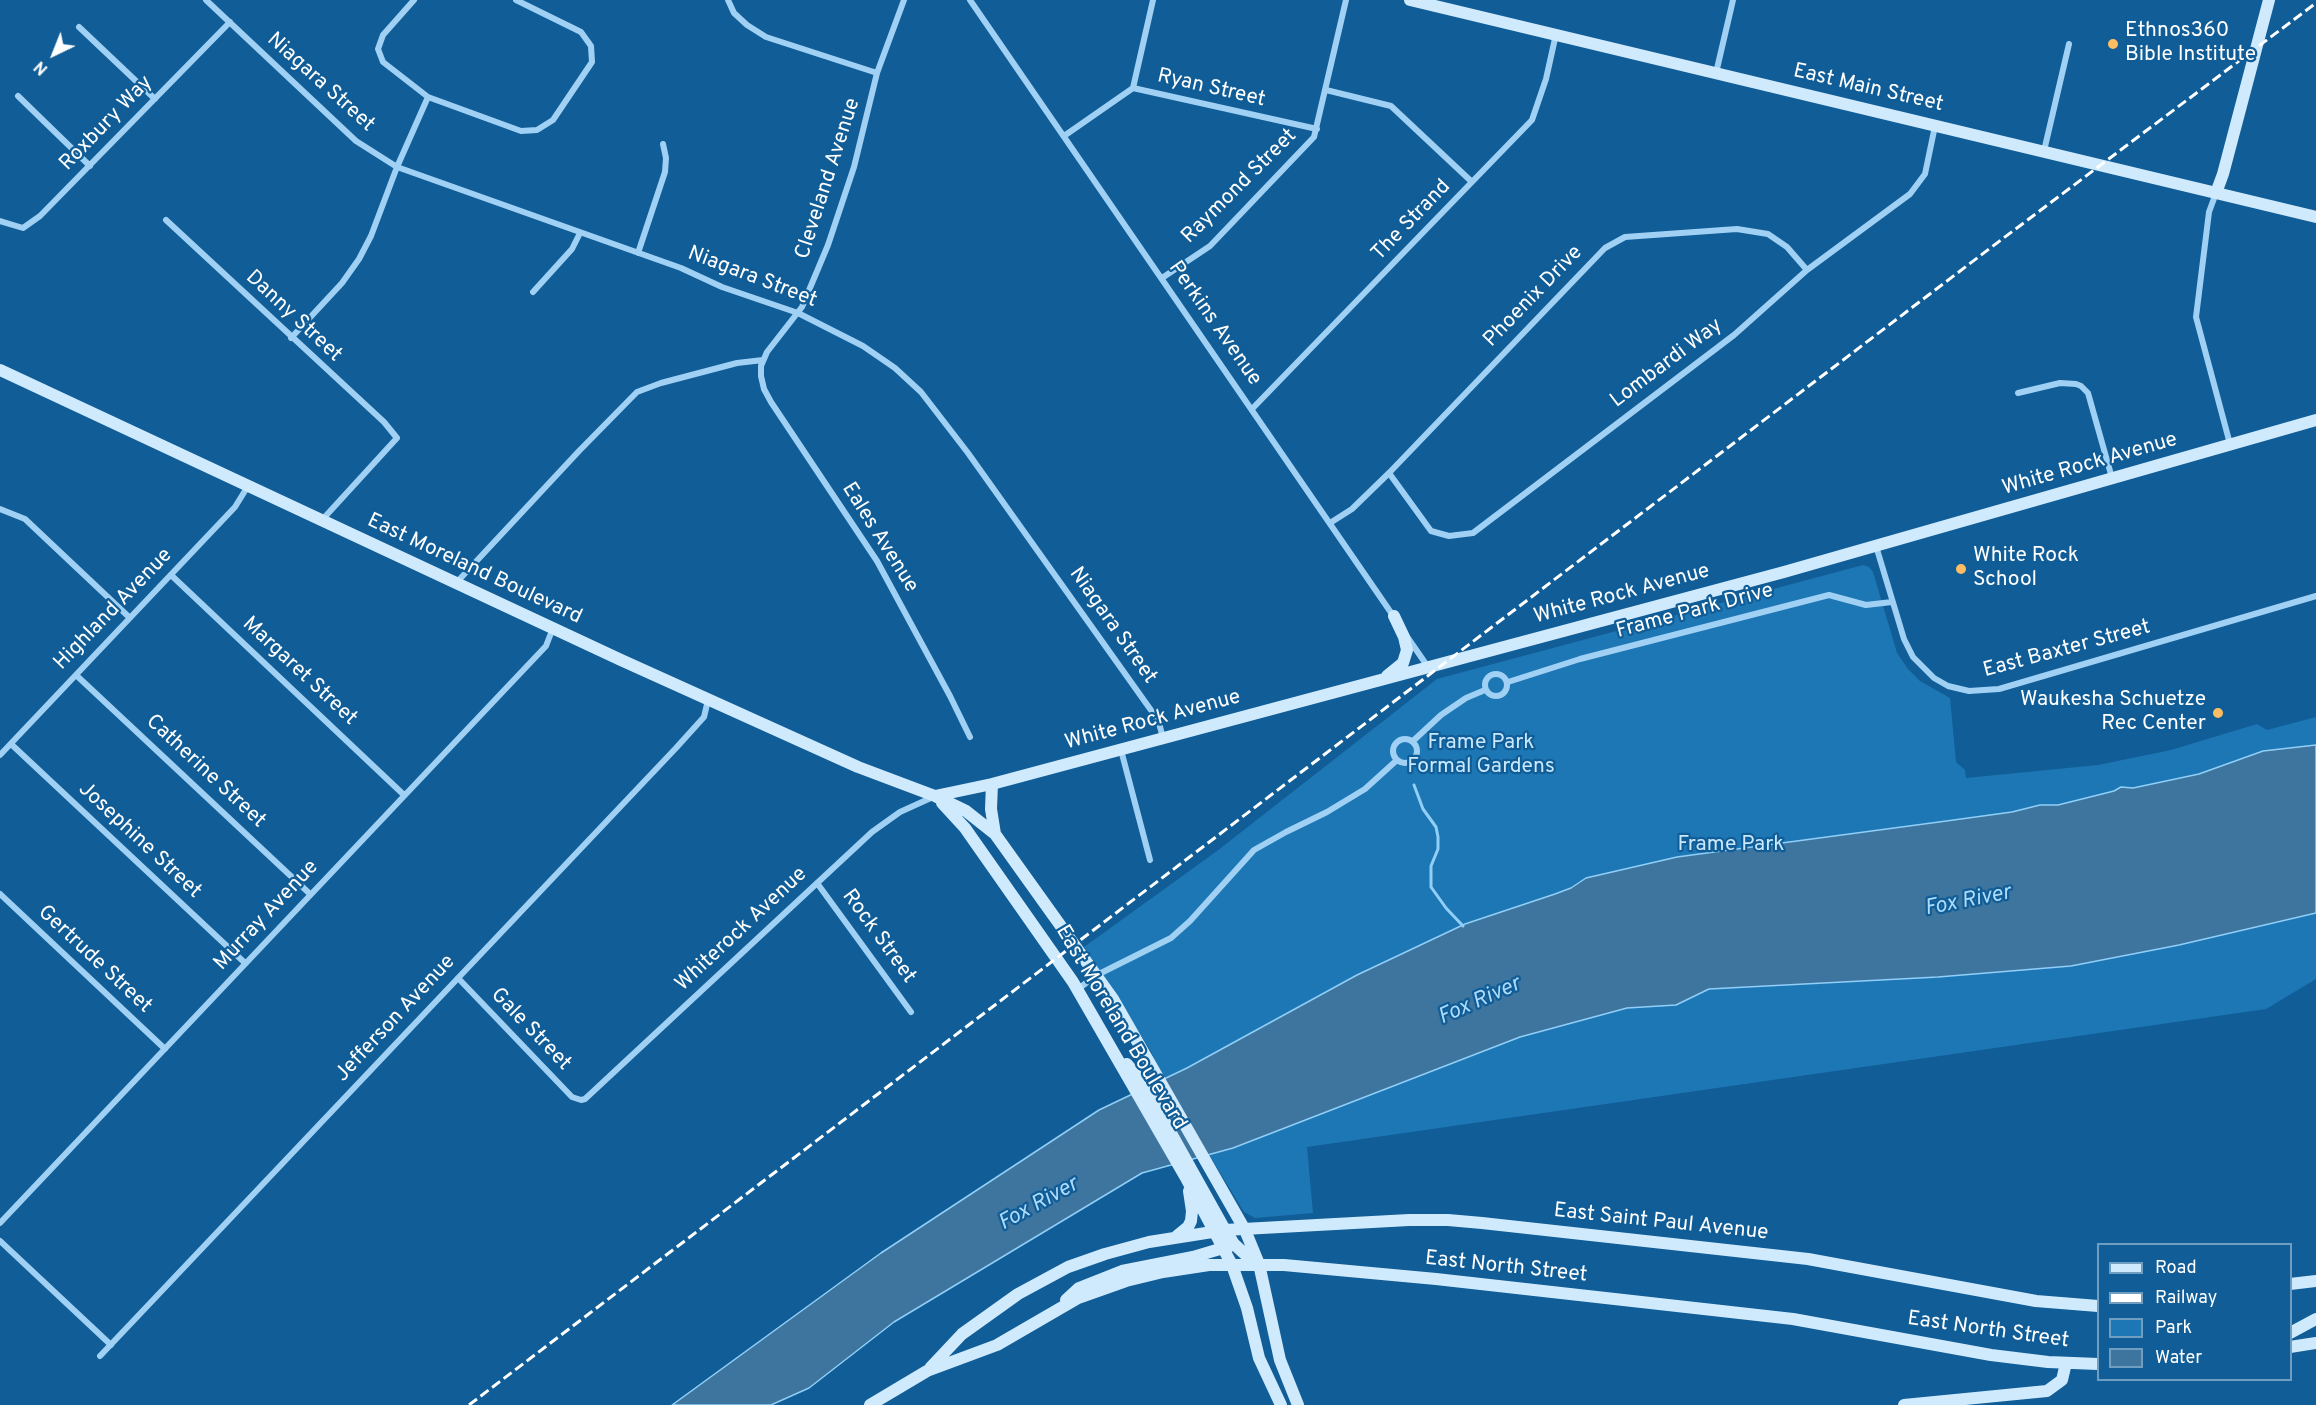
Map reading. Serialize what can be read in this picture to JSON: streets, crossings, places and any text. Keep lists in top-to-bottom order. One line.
{"streets":{"main road":["East Main Street","White Rock Avenue","East Moreland Boulevard","East Saint Paul Avenue","East North Street"],"street":["Niagara Street","Ryan Street","Roxbury Way","Cleveland Avenue","Raymond Street","The Strand","Phoenix Drive","Danny Street","Perkins Avenue","Lombardi Way","Eales Avenue","Highland Avenue","Frame Park Drive","East Baxter Street","Margaret Street","Catherine Street","Josephine Street","Murray Avenue","Whiterock Avenue","Rock Street","Gertrude Street","Jefferson Avenue","Gale Street"]},"crossings":[["Niagara Street","Roxbury Way"],["Niagara Street","Cleveland Avenue"],["Niagara Street","White Rock Avenue"],["Ryan Street","Raymond Street"],["East Main Street","The Strand"],["East Main Street","Lombardi Way"],["Cleveland Avenue","Eales Avenue"],["Raymond Street","Perkins Avenue"],["The Strand","Perkins Avenue"],["Phoenix Drive","Perkins Avenue"],["Phoenix Drive","Lombardi Way"],["Danny Street","East Moreland Boulevard"],["Perkins Avenue","White Rock Avenue"],["White Rock Avenue","East Moreland Boulevard"],["White Rock Avenue","East Baxter Street"],["White Rock Avenue","Whiterock Avenue"],["East Moreland Boulevard","Highland Avenue"],["East Moreland Boulevard","Frame Park Drive"],["East Moreland Boulevard","Murray Avenue"],["East Moreland Boulevard","Whiterock Avenue"],["East Moreland Boulevard","Jefferson Avenue"],["East Moreland Boulevard","East Saint Paul Avenue"],["East Moreland Boulevard","East North Street"],["Highland Avenue","Margaret Street"],["Highland Avenue","Catherine Street"],["Highland Avenue","Josephine Street"],["Frame Park Drive","East Baxter Street"],["Margaret Street","Murray Avenue"],["Catherine Street","Murray Avenue"],["Josephine Street","Murray Avenue"],["Murray Avenue","Gertrude Street"],["Whiterock Avenue","Rock Street"],["Whiterock Avenue","Gale Street"],["Jefferson Avenue","Gale Street"],["East Saint Paul Avenue","East North Street"]],"water":["Fox River"],"parks":["Frame Park Formal Gardens","Frame Park"],"places":["Ethnos360 Bible Institute","White Rock School","Waukesha Schuetze Rec Center"],"legend":["Road","Railway","Park","Water"],"north":"bottom left"}
